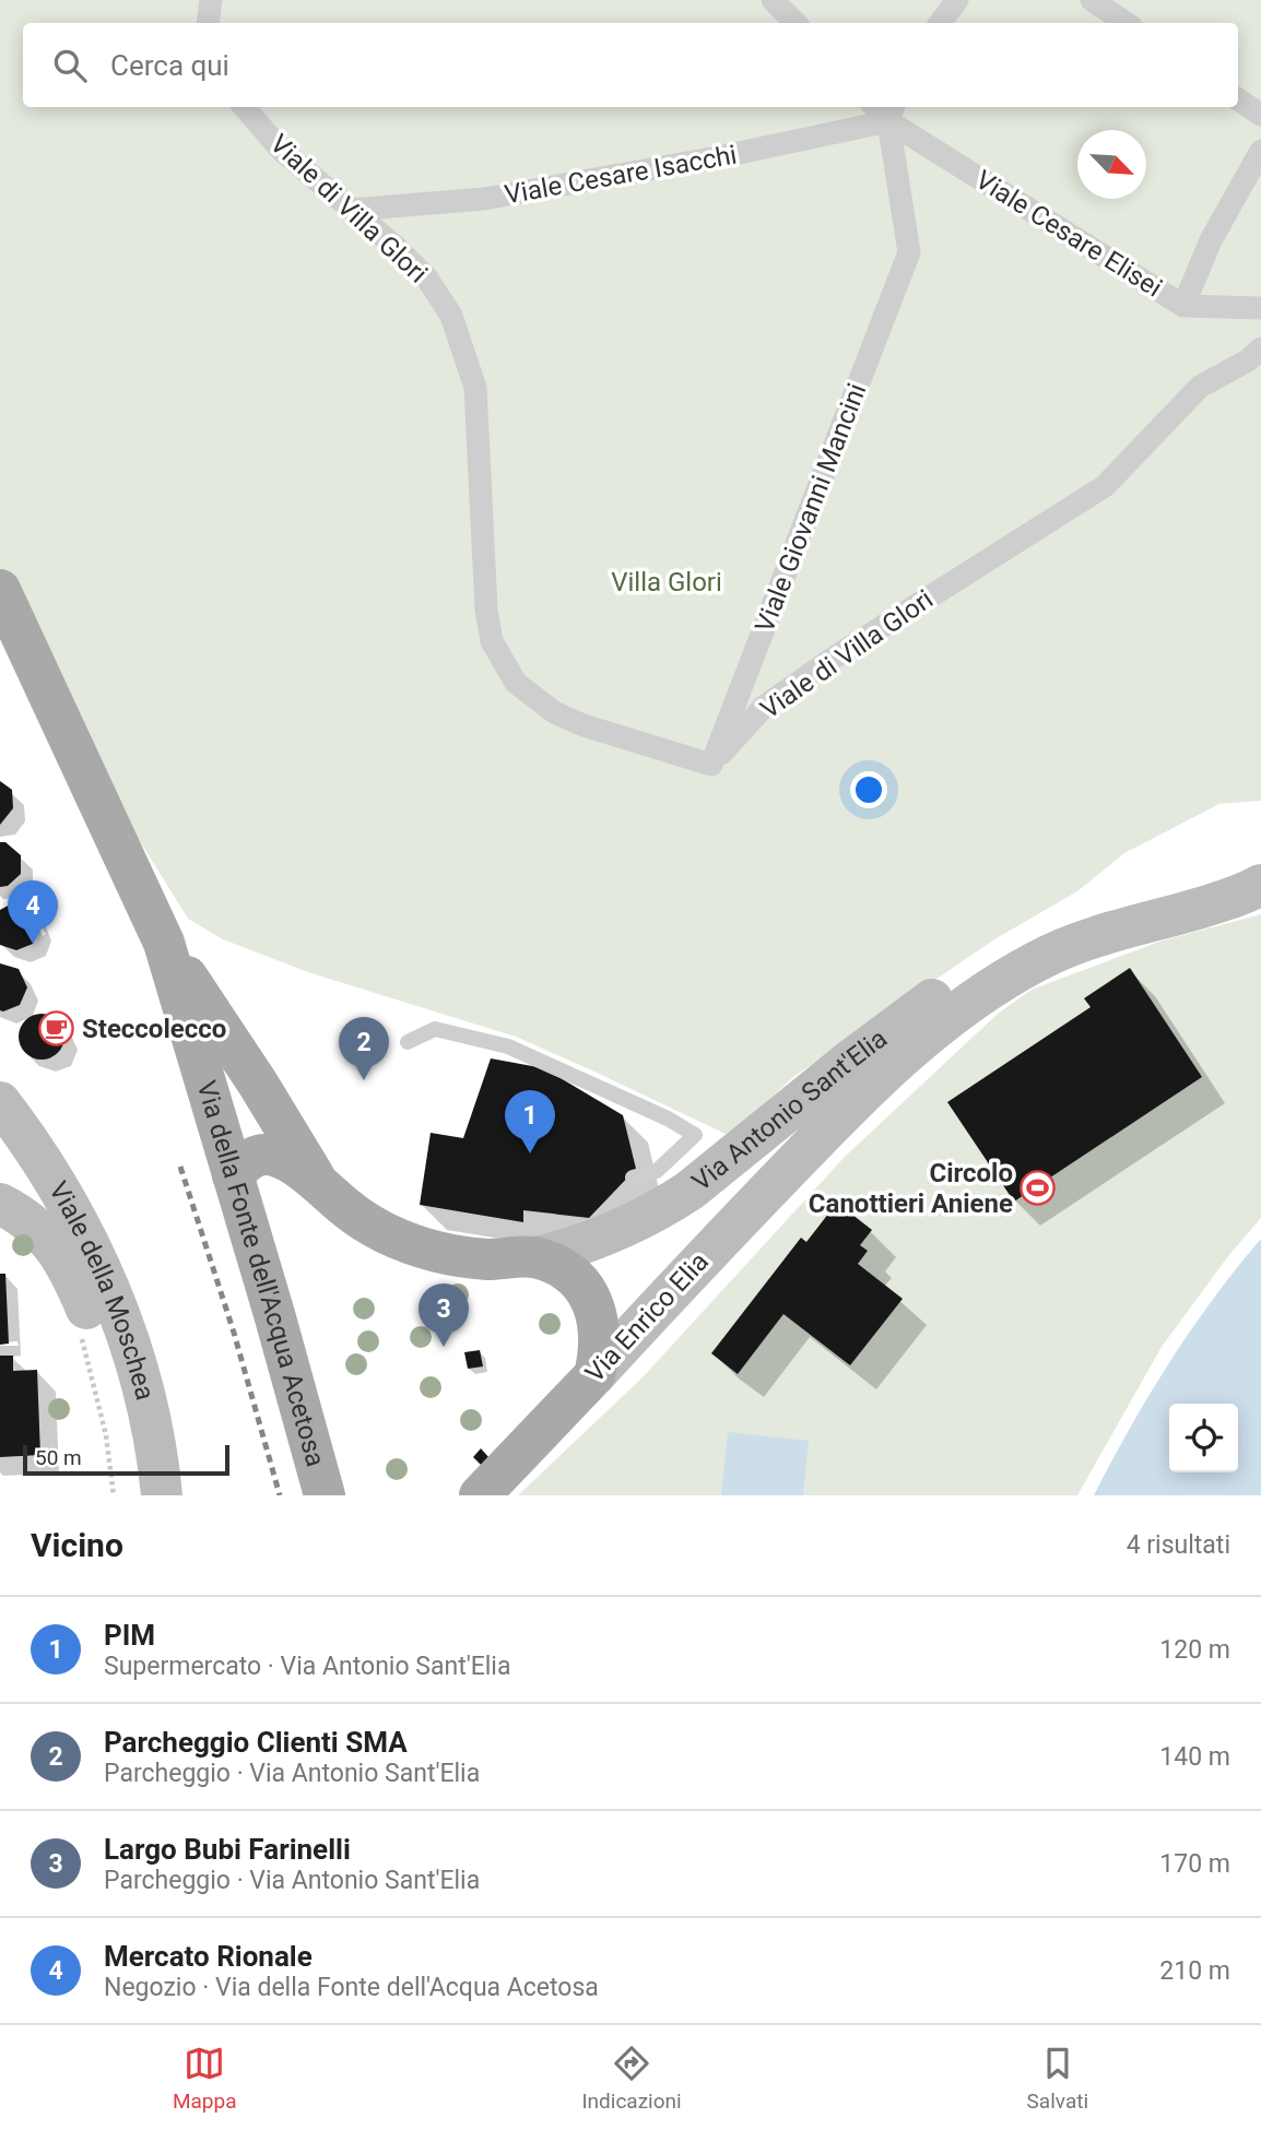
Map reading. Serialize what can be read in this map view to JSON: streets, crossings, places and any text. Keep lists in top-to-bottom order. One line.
{"streets":{"main road":["Via Antonio Sant'Elia","Via della Fonte dell'Acqua Acetosa","Viale della Moschea","Via Enrico Elia"],"street":["Viale Cesare Isacchi","Viale di Villa Glori","Viale Cesare Elisei","Viale Giovanni Mancini"]},"crossings":[["Viale Cesare Isacchi","Viale di Villa Glori"],["Viale Cesare Isacchi","Viale Cesare Elisei"],["Viale Cesare Isacchi","Viale Giovanni Mancini"],["Viale di Villa Glori","Viale Giovanni Mancini"],["Viale Cesare Elisei","Viale Giovanni Mancini"],["Via Antonio Sant'Elia","Via della Fonte dell'Acqua Acetosa"]],"parks":["Villa Glori"],"places":{"cafe":["Steccolecco"],"sports":["Circolo Canottieri Aniene"]},"scale_bar":"50 m","north":"bottom right","page":{"search":"Cerca qui","pins":["4","2","1","3"],"scale":"50 m","heading":["Vicino","4 risultati"],"list":[{"mark":"1","name":"PIM","note":"Supermercato · Via Antonio Sant'Elia","value":"120 m"},{"mark":"2","name":"Parcheggio Clienti SMA","note":"Parcheggio · Via Antonio Sant'Elia","value":"140 m"},{"mark":"3","name":"Largo Bubi Farinelli","note":"Parcheggio · Via Antonio Sant'Elia","value":"170 m"},{"mark":"4","name":"Mercato Rionale","note":"Negozio · Via della Fonte dell'Acqua Acetosa","value":"210 m"}],"nav":["Mappa","Indicazioni","Salvati"]}}
